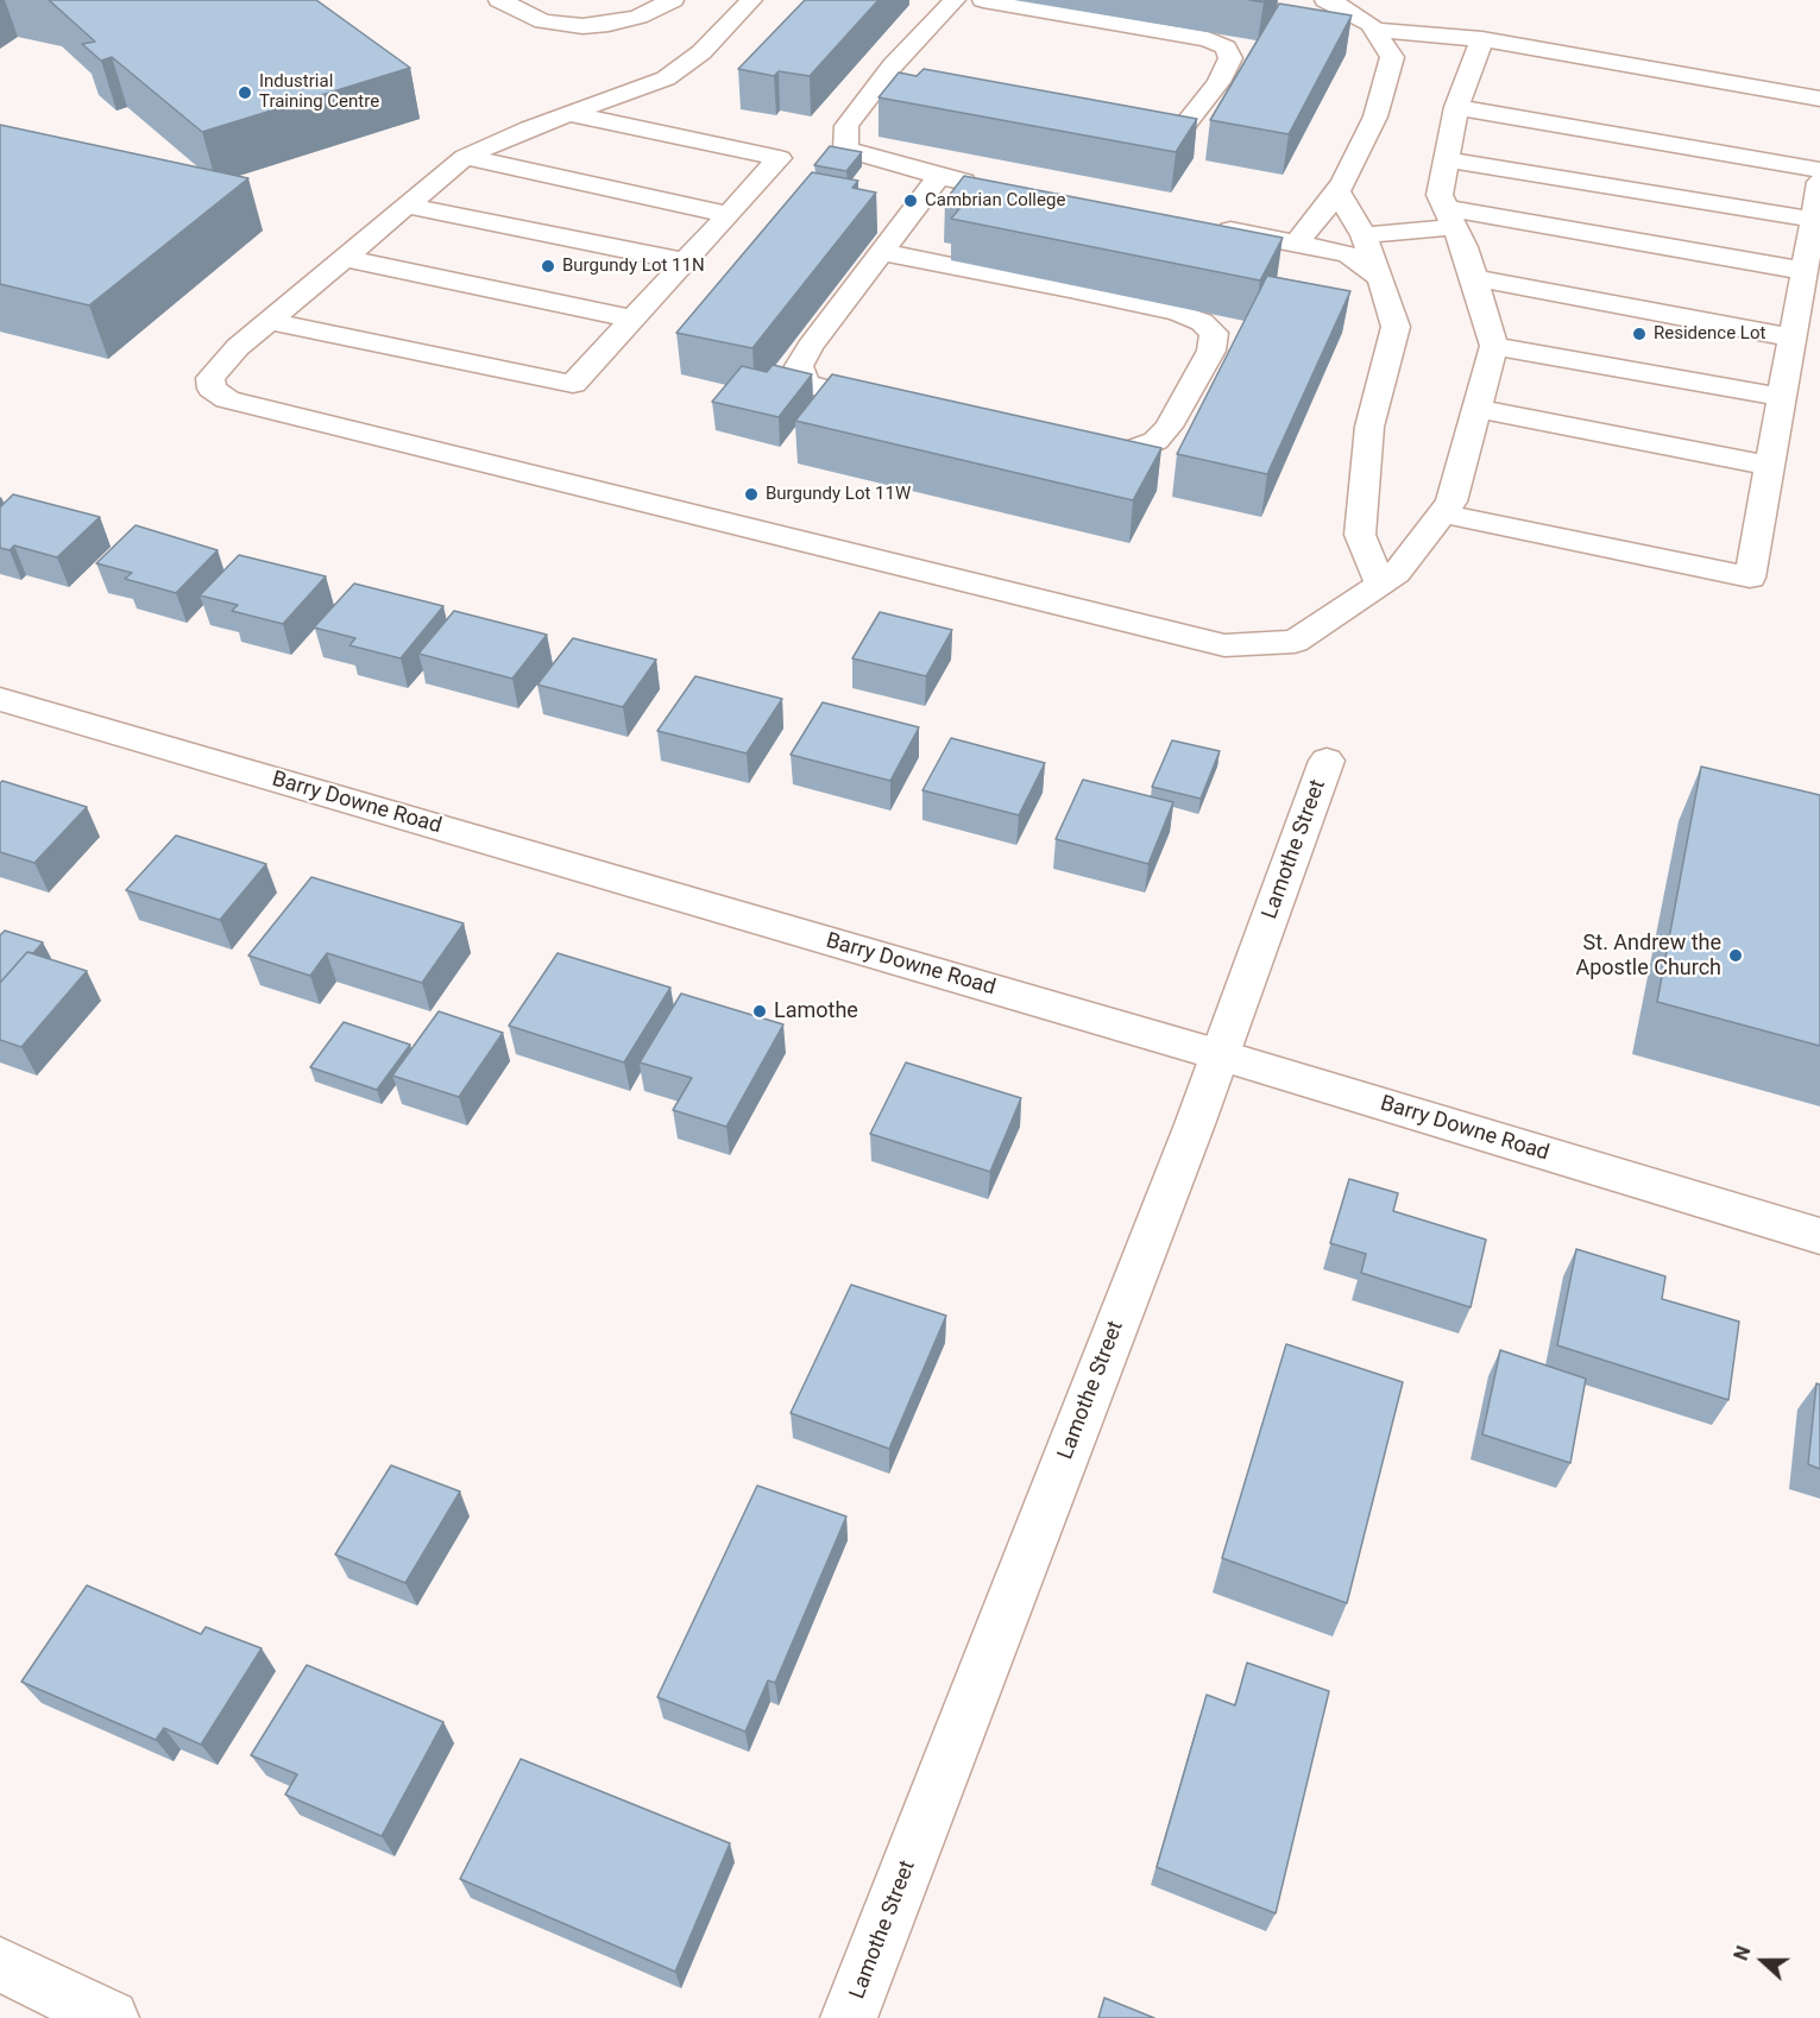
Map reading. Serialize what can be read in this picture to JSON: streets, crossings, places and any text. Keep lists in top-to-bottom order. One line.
{"streets":{"main road":["Barry Downe Road","Lamothe Street"]},"crossings":[["Barry Downe Road","Lamothe Street"]],"places":["Industrial Training Centre","Cambrian College","Burgundy Lot 11N","Residence Lot","Burgundy Lot 11W","St. Andrew the Apostle Church","Lamothe"],"north":"left"}
